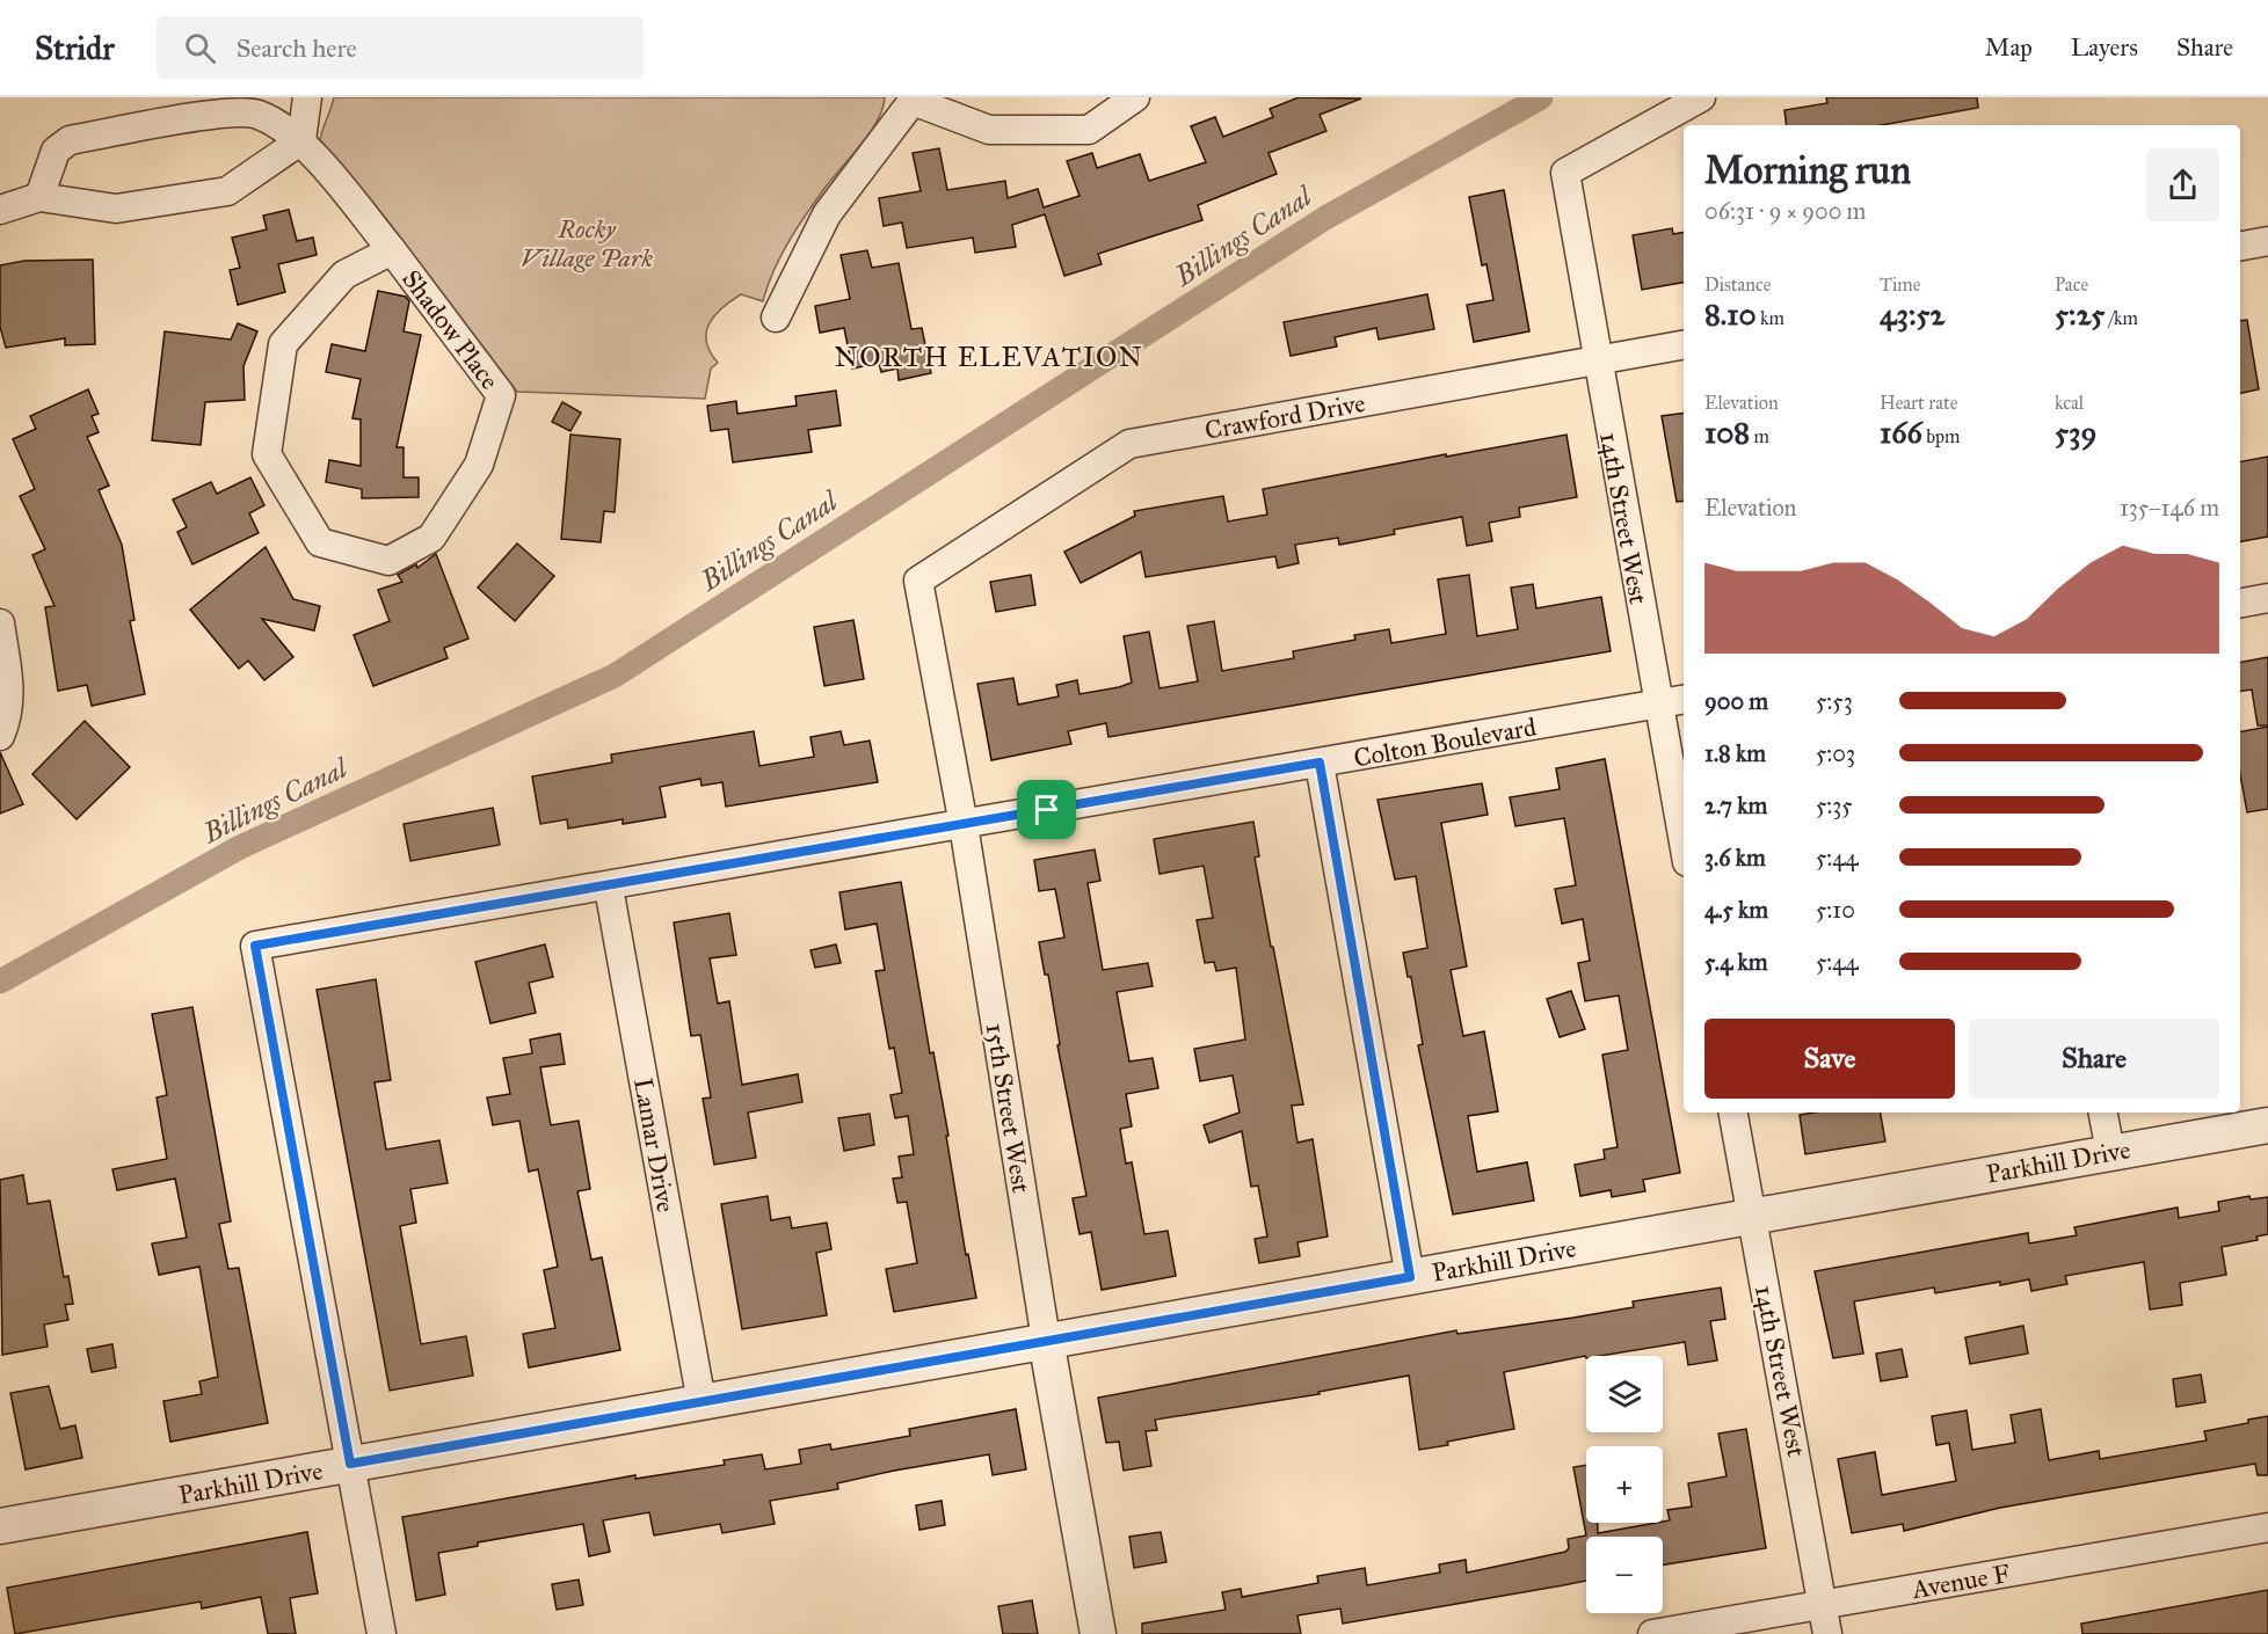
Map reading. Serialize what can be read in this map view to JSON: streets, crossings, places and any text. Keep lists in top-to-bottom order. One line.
{"streets":{"street":["Shadow Place","Crawford Drive","14th Street West","Colton Boulevard","15th Street West","Lamar Drive","Parkhill Drive","Avenue F"]},"crossings":[["Crawford Drive","14th Street West"],["Crawford Drive","15th Street West"],["14th Street West","Colton Boulevard"],["14th Street West","Parkhill Drive"],["14th Street West","Avenue F"],["Colton Boulevard","15th Street West"],["Colton Boulevard","Lamar Drive"],["Colton Boulevard","Parkhill Drive"],["15th Street West","Parkhill Drive"],["Lamar Drive","Parkhill Drive"]],"districts":["NORTH ELEVATION"],"water":["Billings Canal"],"parks":["Rocky Village Park"],"page":{"header":"Stridr","search":"Search here","nav":["Map","Layers","Share"],"heading":["Morning run","06:31 · 9 × 900 m"],"stats":[["Distance","8.10 km"],["Time","43:52"],["Pace","5:25 /km"],["Elevation","108 m"],["Heart rate","166 bpm"],["kcal","539"]],"chart":["Elevation","135–146 m"],"list":[{"name":"900 m","note":"5:53"},{"name":"1.8 km","note":"5:03"},{"name":"2.7 km","note":"5:35"},{"name":"3.6 km","note":"5:44"},{"name":"4.5 km","note":"5:10"},{"name":"5.4 km","note":"5:44"}],"buttons":["Save","Share"],"map_buttons":["+","−"]}}
